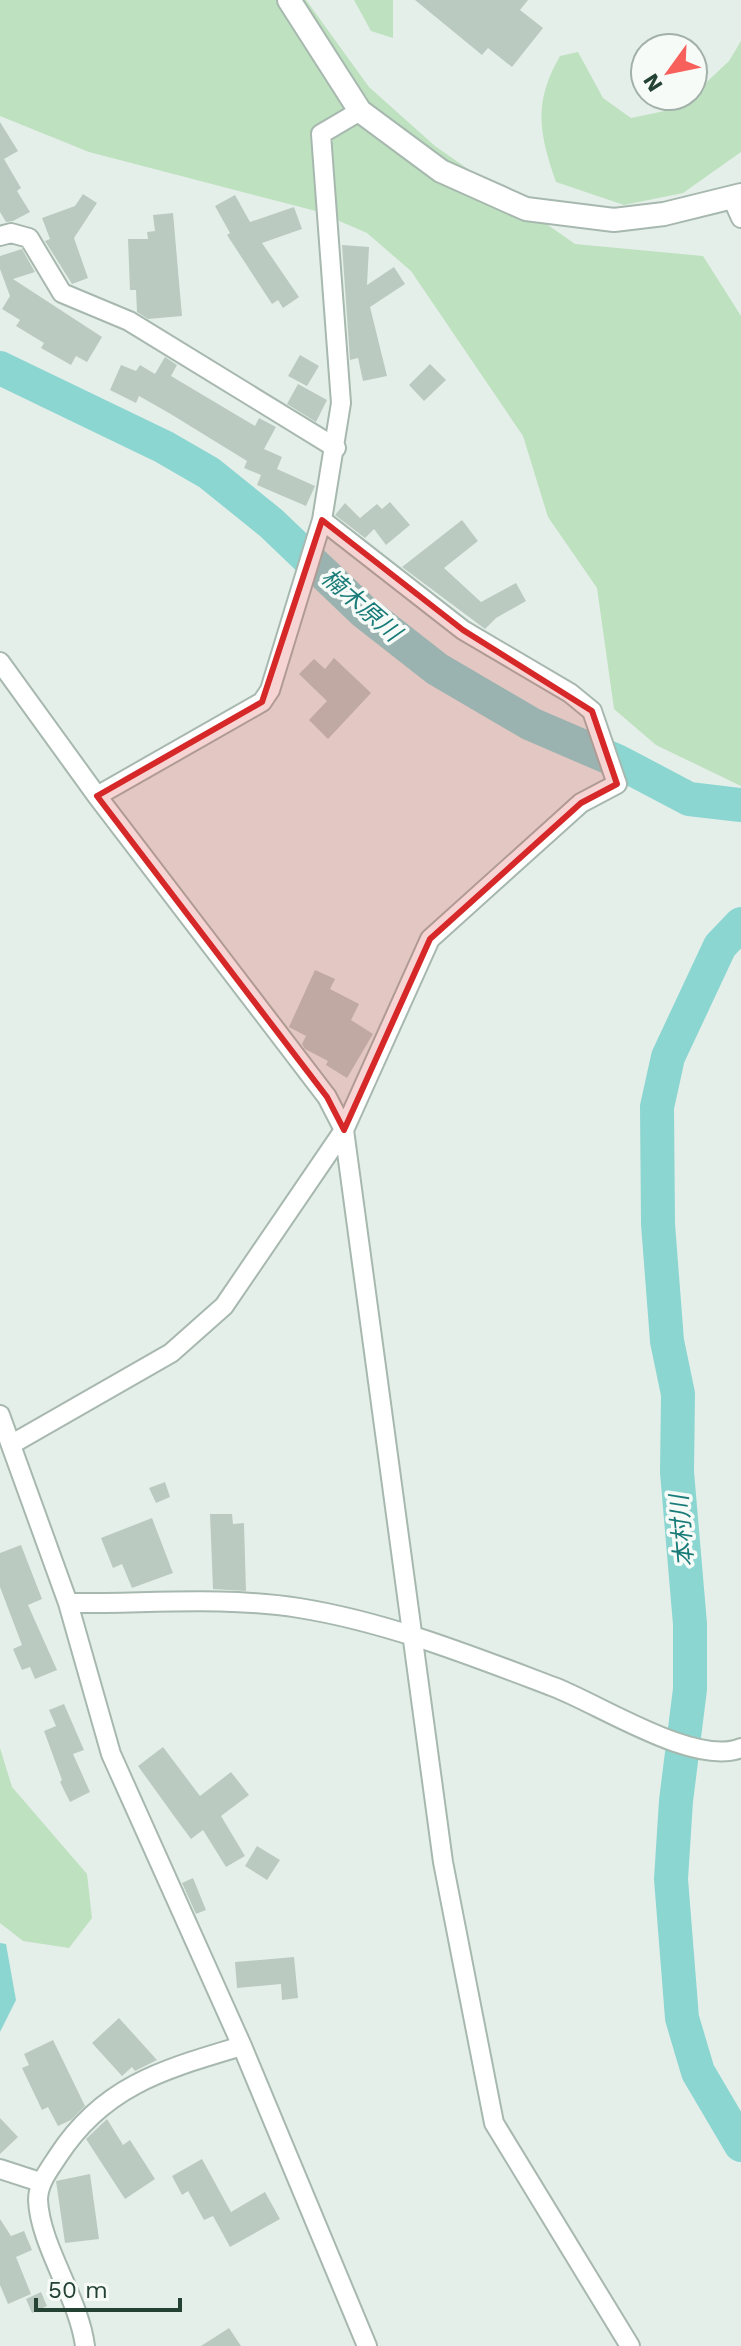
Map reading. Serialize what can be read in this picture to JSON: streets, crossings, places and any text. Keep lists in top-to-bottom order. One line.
{"water":["楠木原川","本村川"],"scale_bar":"50 m","north":"bottom left"}
